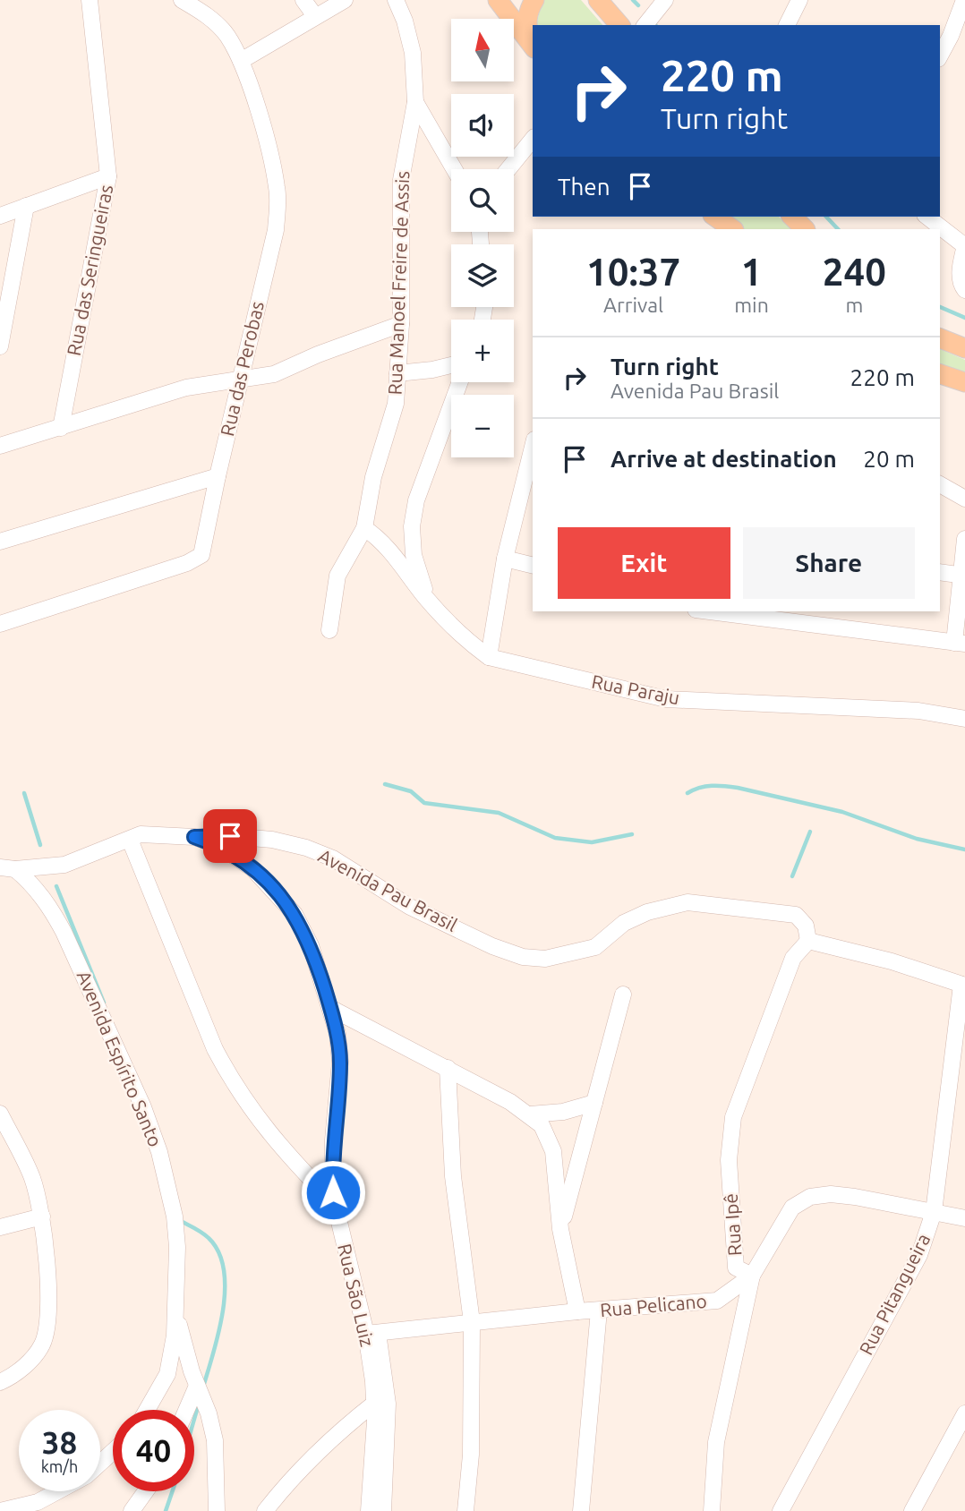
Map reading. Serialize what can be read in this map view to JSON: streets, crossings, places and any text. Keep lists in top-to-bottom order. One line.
{"streets":{"street":["Rua das Seringueiras","Rua Manoel Freire de Assis","Rua das Perobas","Rua Paraju","Avenida Pau Brasil","Avenida Espírito Santo","Rua Ipê","Rua Pitangueira","Rua São Luiz","Rua Pelicano"]},"crossings":[["Rua Manoel Freire de Assis","Rua Paraju"],["Avenida Pau Brasil","Rua Ipê"],["Avenida Pau Brasil","Rua São Luiz"],["Avenida Espírito Santo","Rua São Luiz"],["Rua Ipê","Rua Pelicano"],["Rua Pitangueira","Rua Pelicano"],["Rua São Luiz","Rua Pelicano"]],"north":"top","page":{"map_buttons":["+","−"],"turn":["220 m","Turn right"],"then":"Then","eta":["10:37","Arrival","1","min","240","m"],"list":[{"name":"Turn right","note":"Avenida Pau Brasil","value":"220 m"},{"name":"Arrive at destination","value":"20 m"}],"buttons":["Exit","Share"],"speed":"38 km/h","limit":"40"}}
